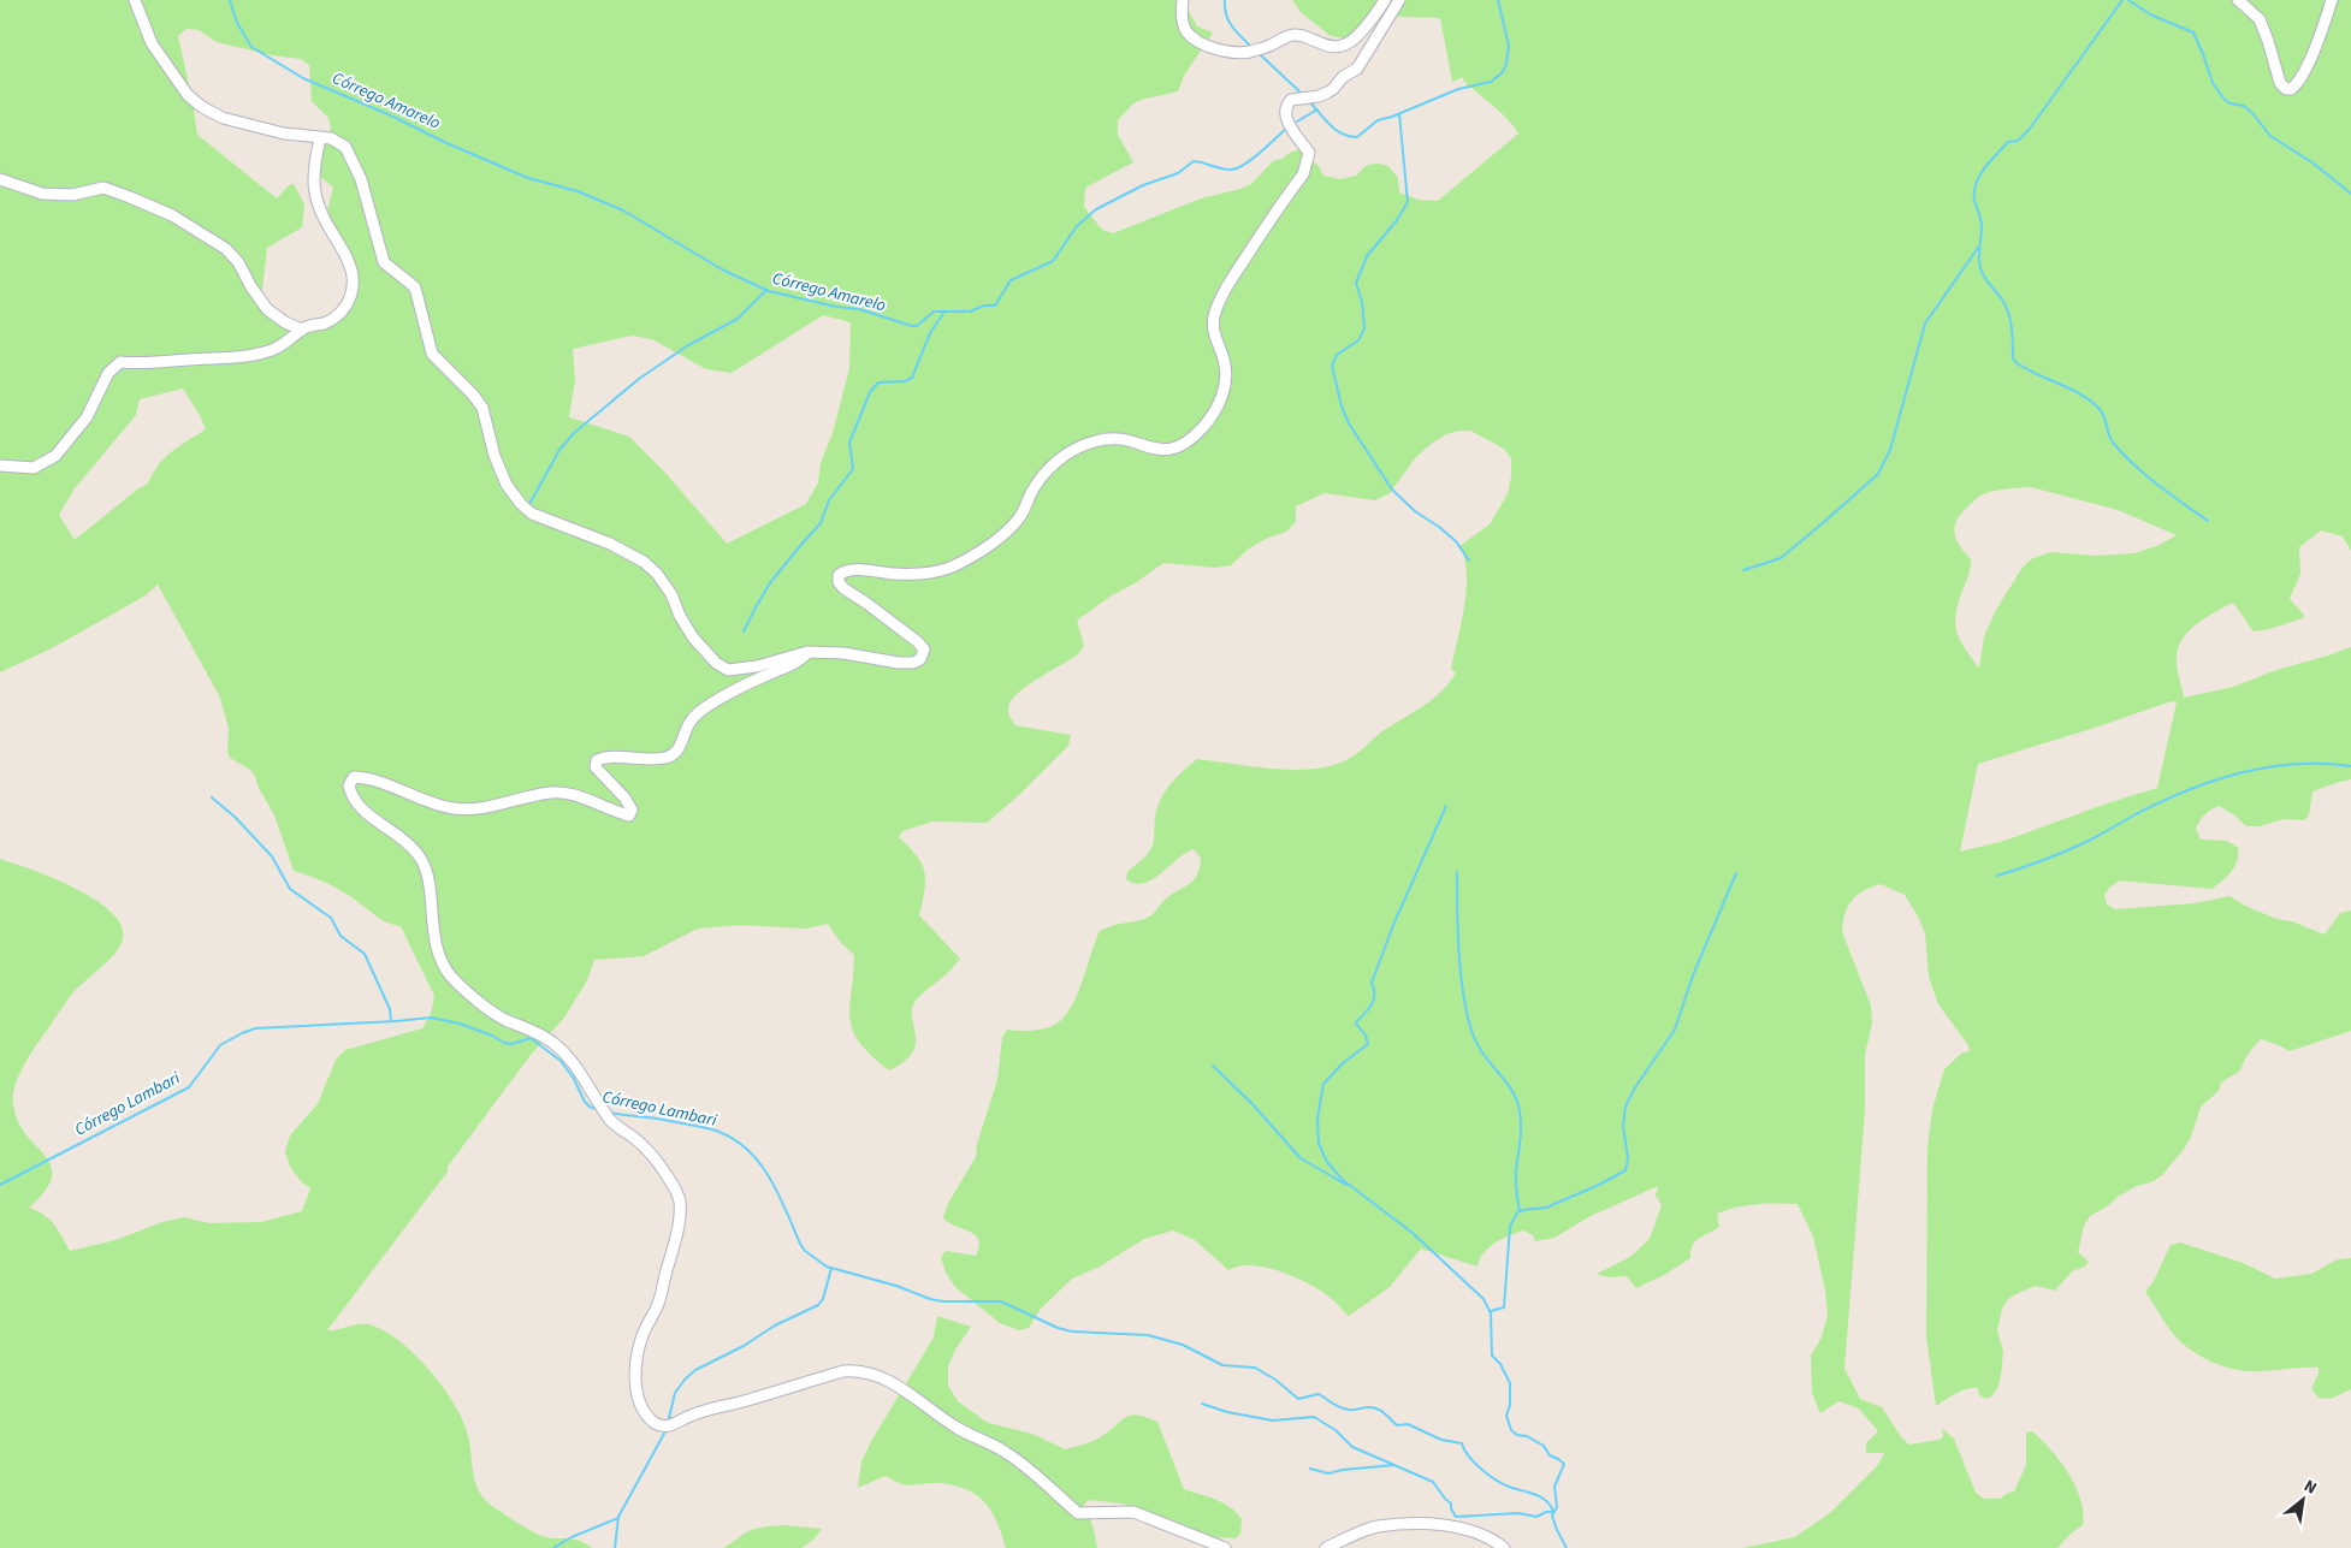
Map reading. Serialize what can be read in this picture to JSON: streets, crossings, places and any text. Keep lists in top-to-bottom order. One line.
{"water":["Córrego Amarelo","Córrego Lambari"],"north":"top right"}
